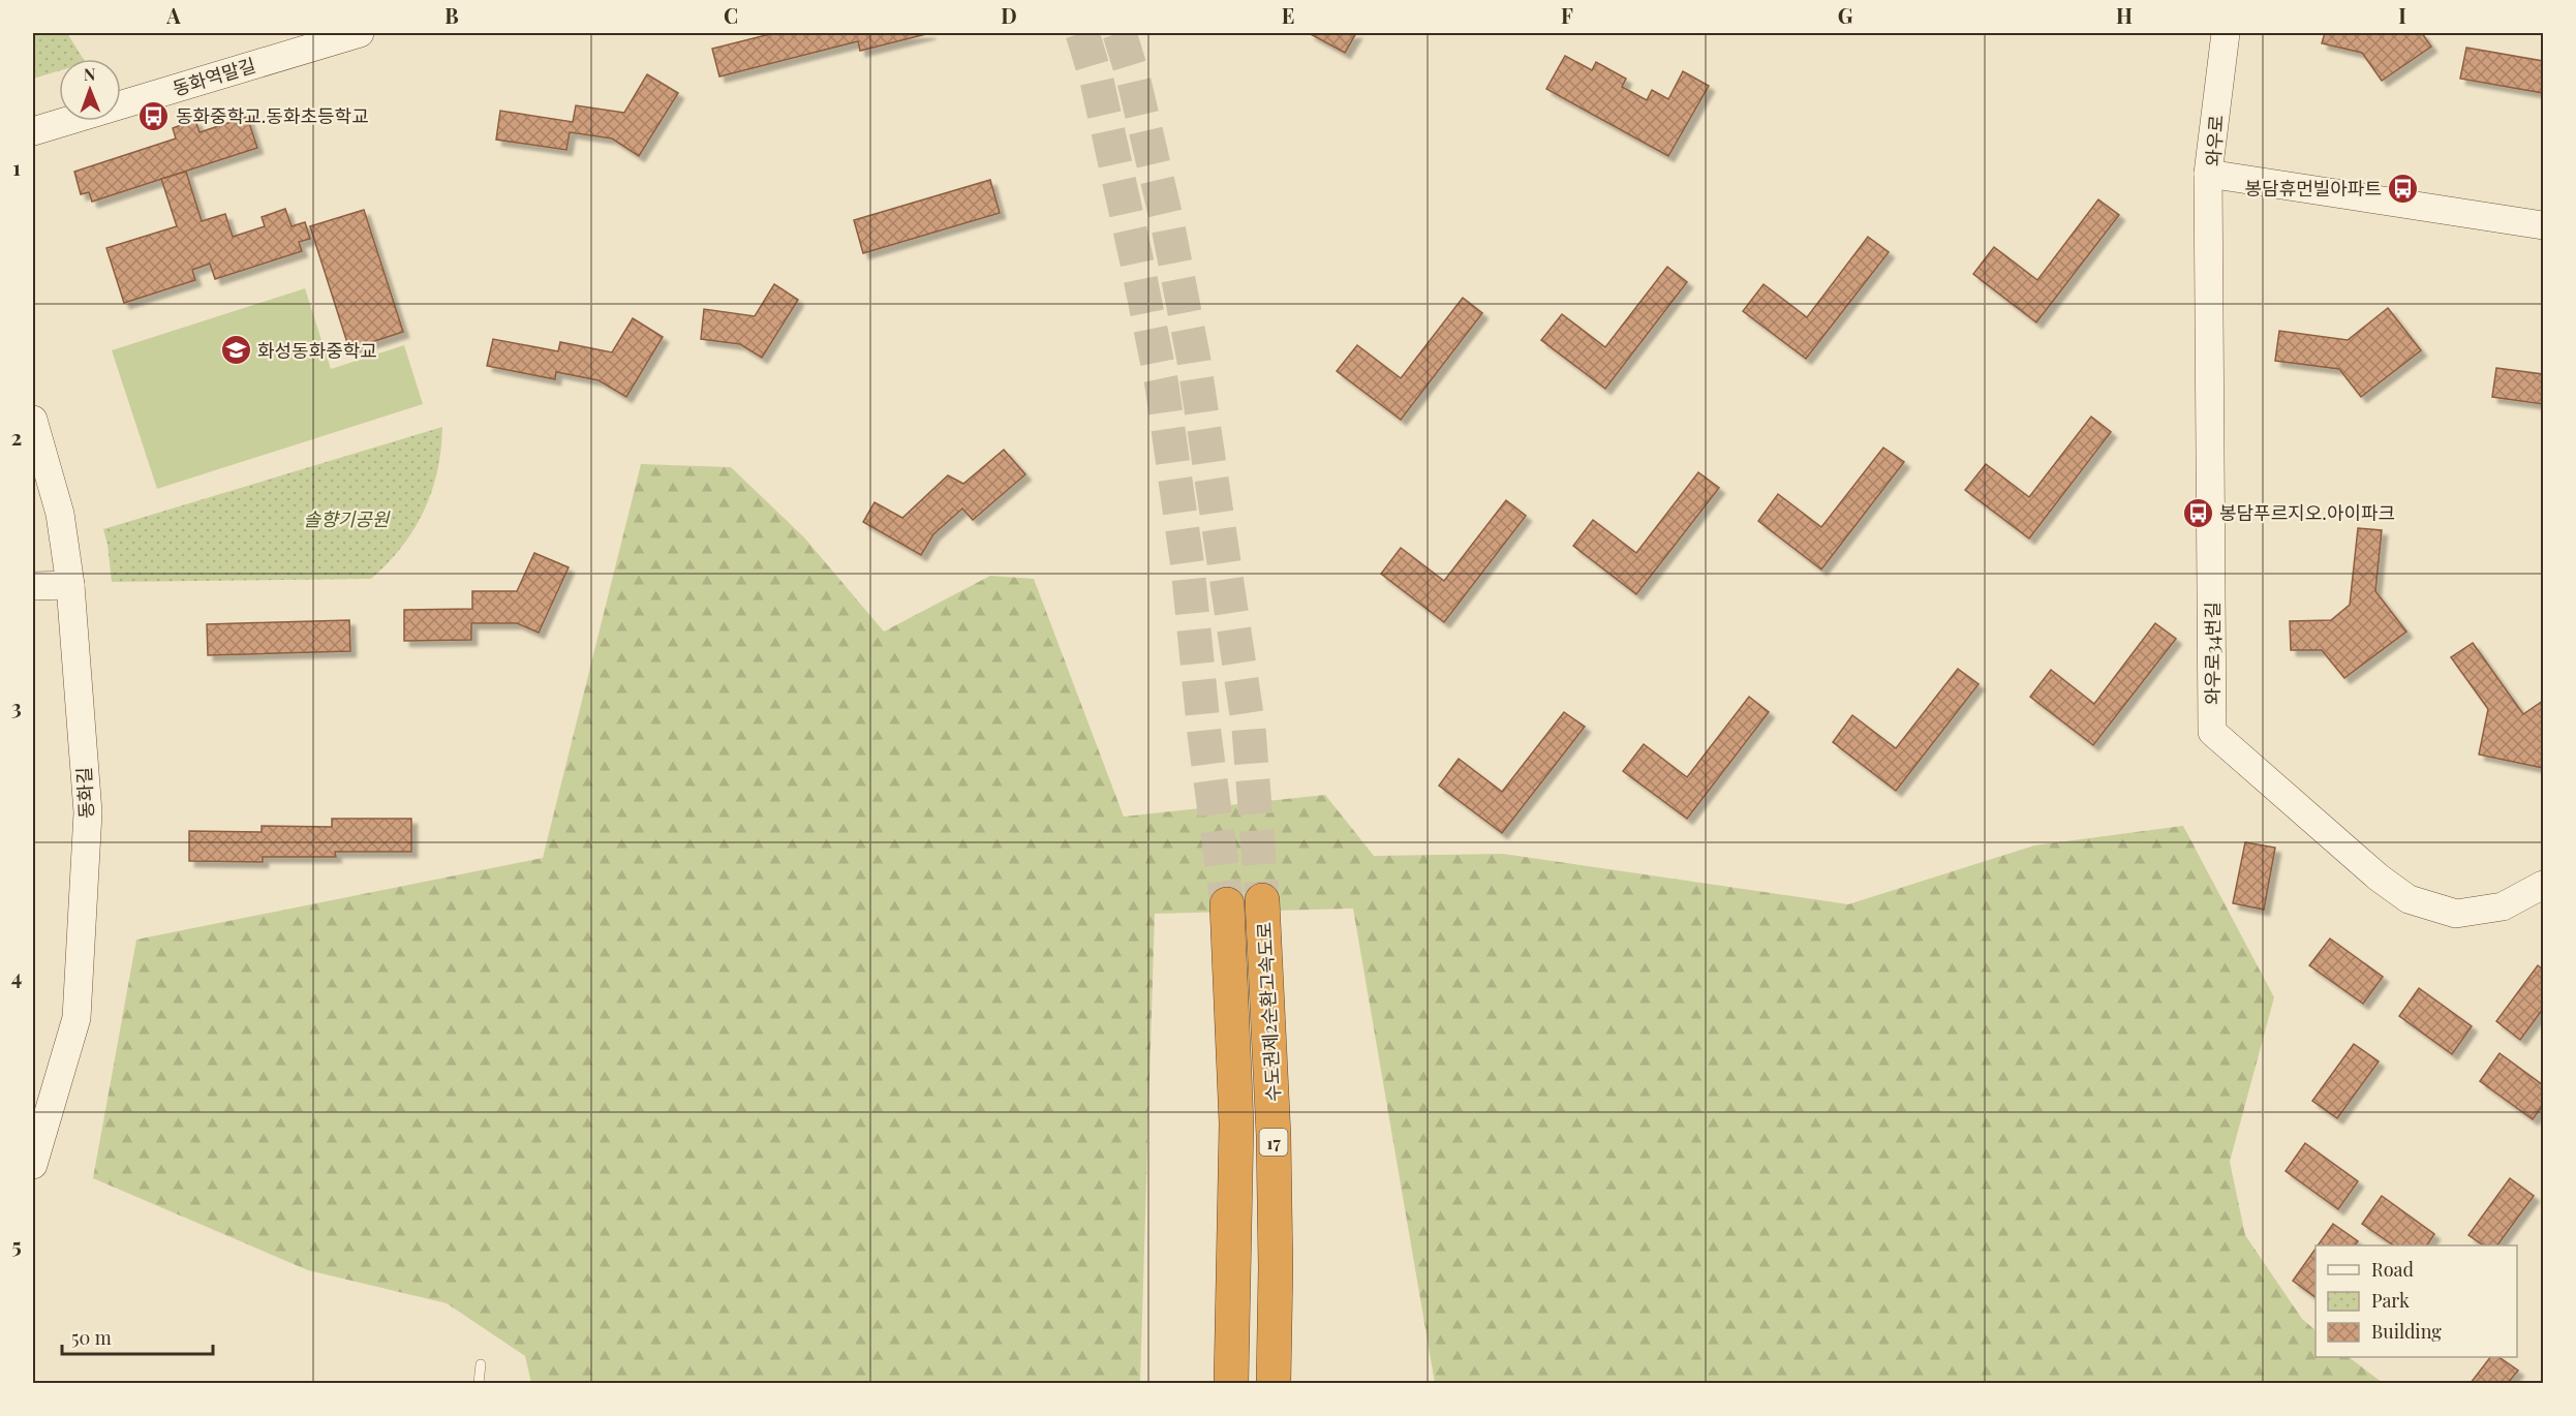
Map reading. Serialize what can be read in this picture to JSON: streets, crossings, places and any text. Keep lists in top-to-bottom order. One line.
{"streets":{"highway":["수도권제2순환고속도로","17"],"street":["동화역말길","와우로","와우로34번길","동화길"]},"crossings":[["와우로","와우로34번길"]],"parks":["솔향기공원"],"places":{"bus stop":["동화중학교.동화초등학교","봉담휴먼빌아파트","봉담푸르지오.아이파크"],"school or university":["화성동화중학교"]},"legend":["Road","Park","Building"],"scale_bar":"50 m","north":"top","grid":{"columns":["A","B","C","D","E","F","G","H","I"],"rows":["1","2","3","4","5"]}}
